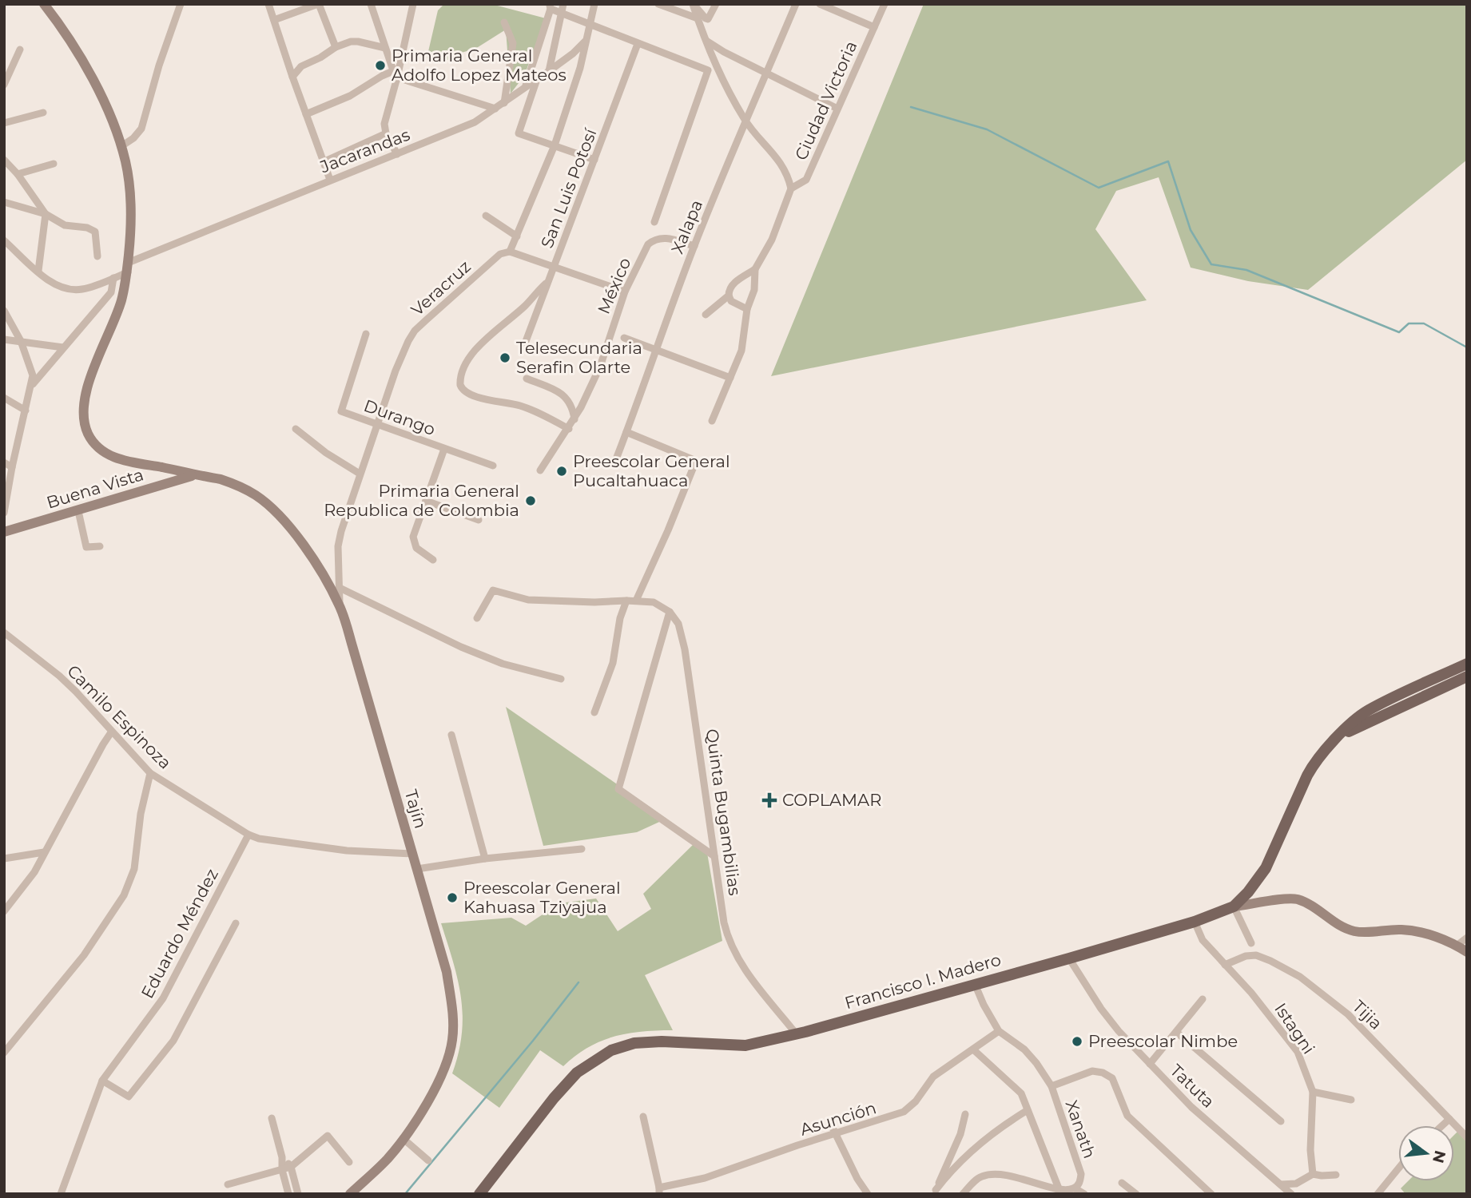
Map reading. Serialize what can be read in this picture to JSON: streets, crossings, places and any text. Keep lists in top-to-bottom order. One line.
{"streets":{"main road":["Buena Vista","Tajín","Francisco I. Madero"],"street":["Ciudad Victoria","Jacarandas","San Luis Potosí","Xalapa","México","Veracruz","Durango","Camilo Espinoza","Quinta Bugambilias","Eduardo Méndez","Tijia","Istagni","Tatuta","Asunción","Xanath"]},"crossings":[["Jacarandas","Tajín"],["Xalapa","México"],["Veracruz","Durango"],["Veracruz","Tajín"],["Buena Vista","Tajín"],["Camilo Espinoza","Tajín"],["Camilo Espinoza","Eduardo Méndez"],["Quinta Bugambilias","Francisco I. Madero"],["Francisco I. Madero","Istagni"],["Francisco I. Madero","Tatuta"],["Francisco I. Madero","Xanath"],["Tijia","Istagni"],["Asunción","Xanath"]],"places":{"other":["Primaria General Adolfo Lopez Mateos","Telesecundaria Serafin Olarte","Preescolar General Pucaltahuaca","Primaria General Republica de Colombia","Preescolar General Kahuasa Tziyajua","Preescolar Nimbe"],"health":["COPLAMAR"]},"north":"right"}
